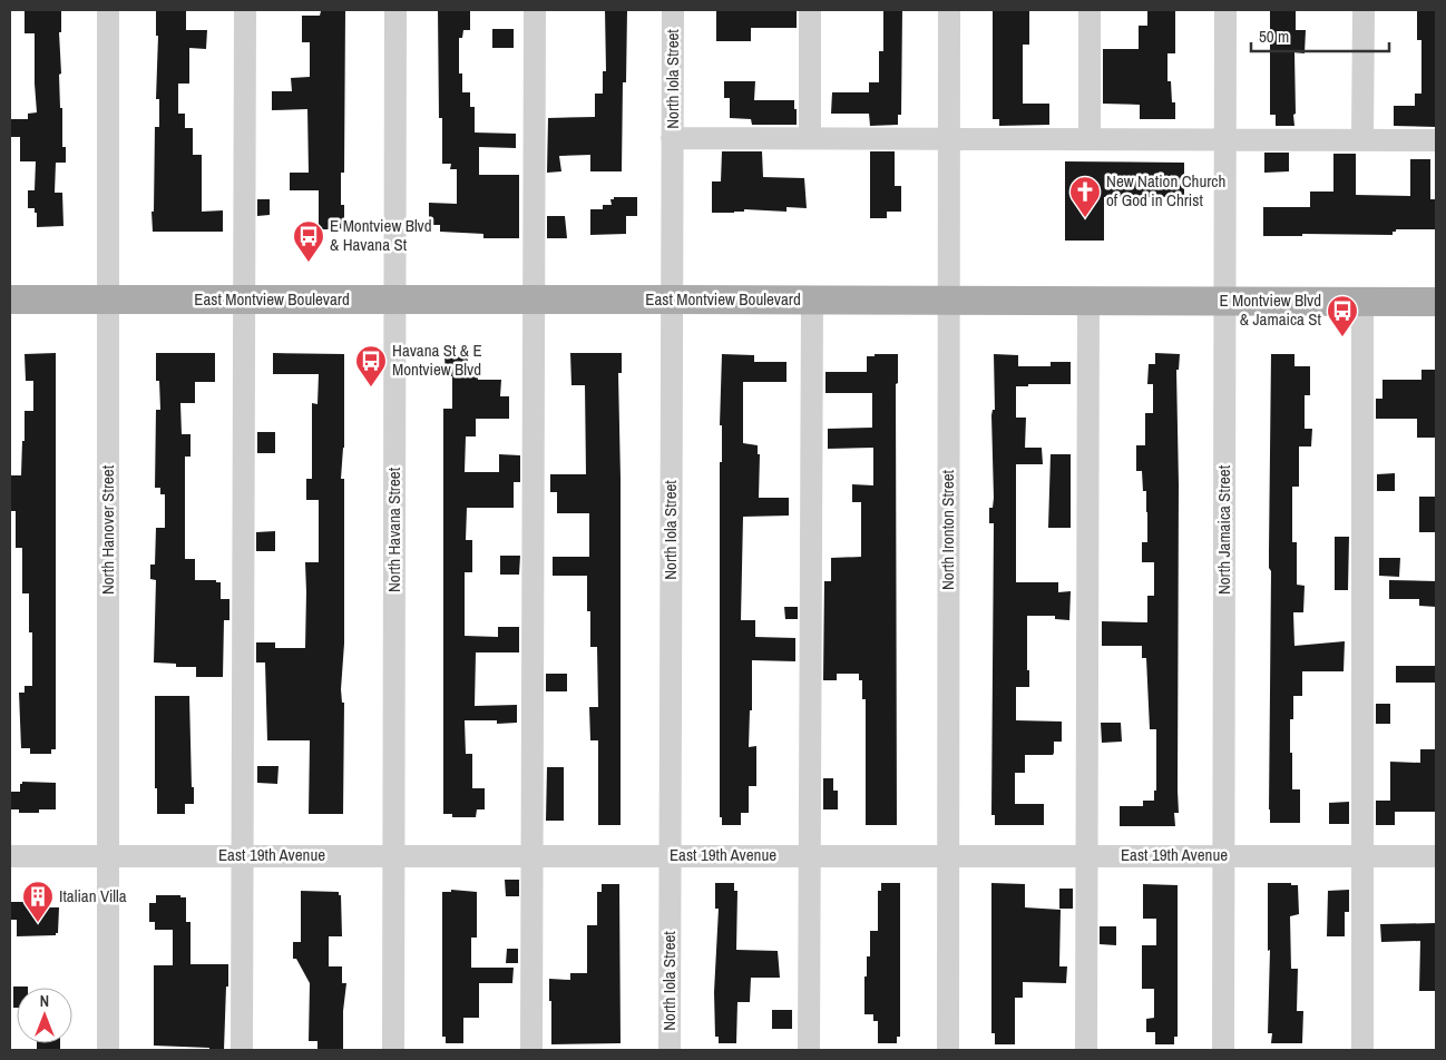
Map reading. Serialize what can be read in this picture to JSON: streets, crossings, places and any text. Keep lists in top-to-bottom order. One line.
{"streets":{"main road":["East Montview Boulevard"],"street":["North Iola Street","North Hanover Street","North Havana Street","North Ironton Street","North Jamaica Street","East 19th Avenue"]},"crossings":[["North Iola Street","East Montview Boulevard"],["North Iola Street","East 19th Avenue"],["East Montview Boulevard","North Hanover Street"],["East Montview Boulevard","North Havana Street"],["East Montview Boulevard","North Ironton Street"],["East Montview Boulevard","North Jamaica Street"],["North Hanover Street","East 19th Avenue"],["North Havana Street","East 19th Avenue"],["North Ironton Street","East 19th Avenue"],["North Jamaica Street","East 19th Avenue"]],"places":{"church":["New Nation Church of God in Christ"],"bus stop":["E Montview Blvd & Havana St","E Montview Blvd & Jamaica St","Havana St & E Montview Blvd"],"building":["Italian Villa"]},"scale_bar":"50 m","north":"top"}
